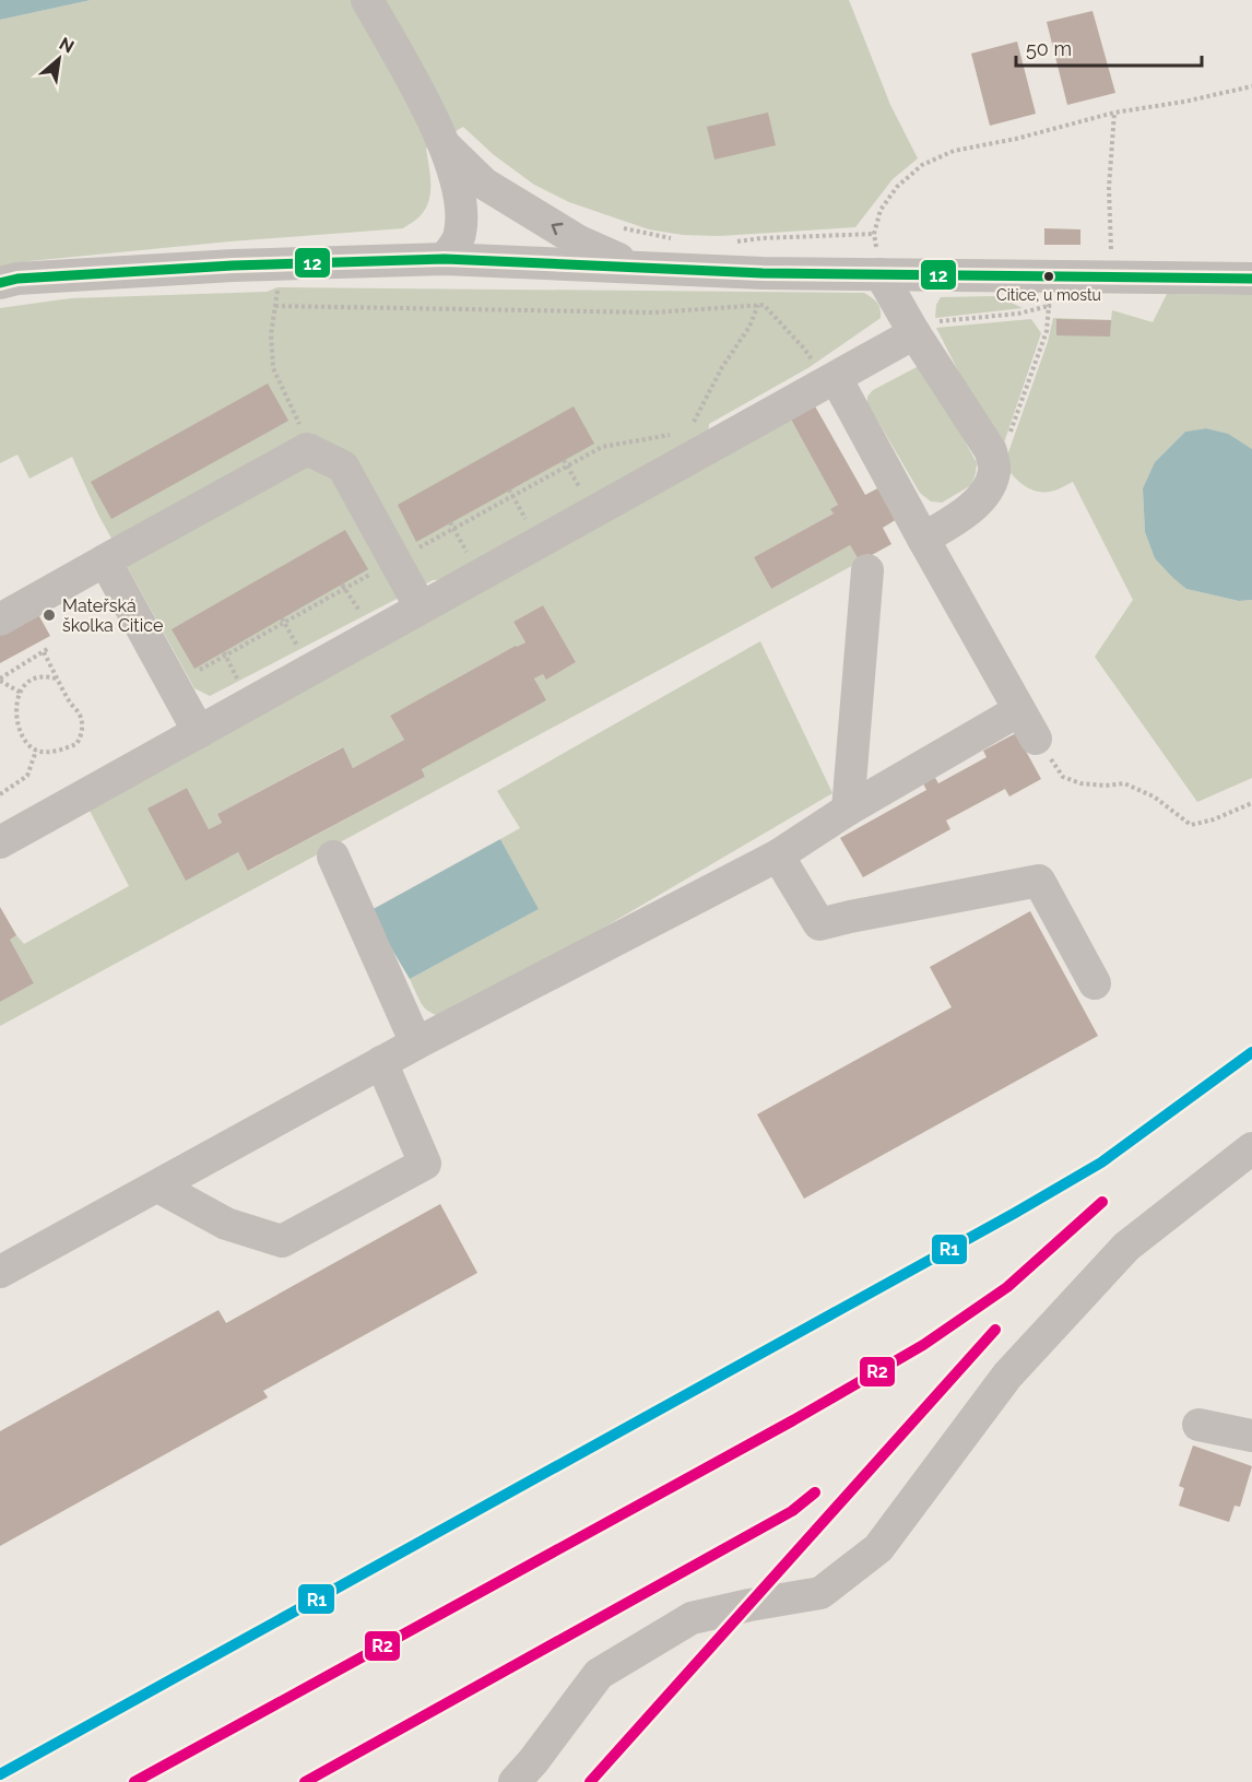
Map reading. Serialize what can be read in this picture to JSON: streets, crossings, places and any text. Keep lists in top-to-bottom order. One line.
{"places":["Citice, u mostu","Mateřská školka Citice"],"lines":["transit line 12","transit line R1","transit line R2"],"scale_bar":"50 m","north":"top right"}
